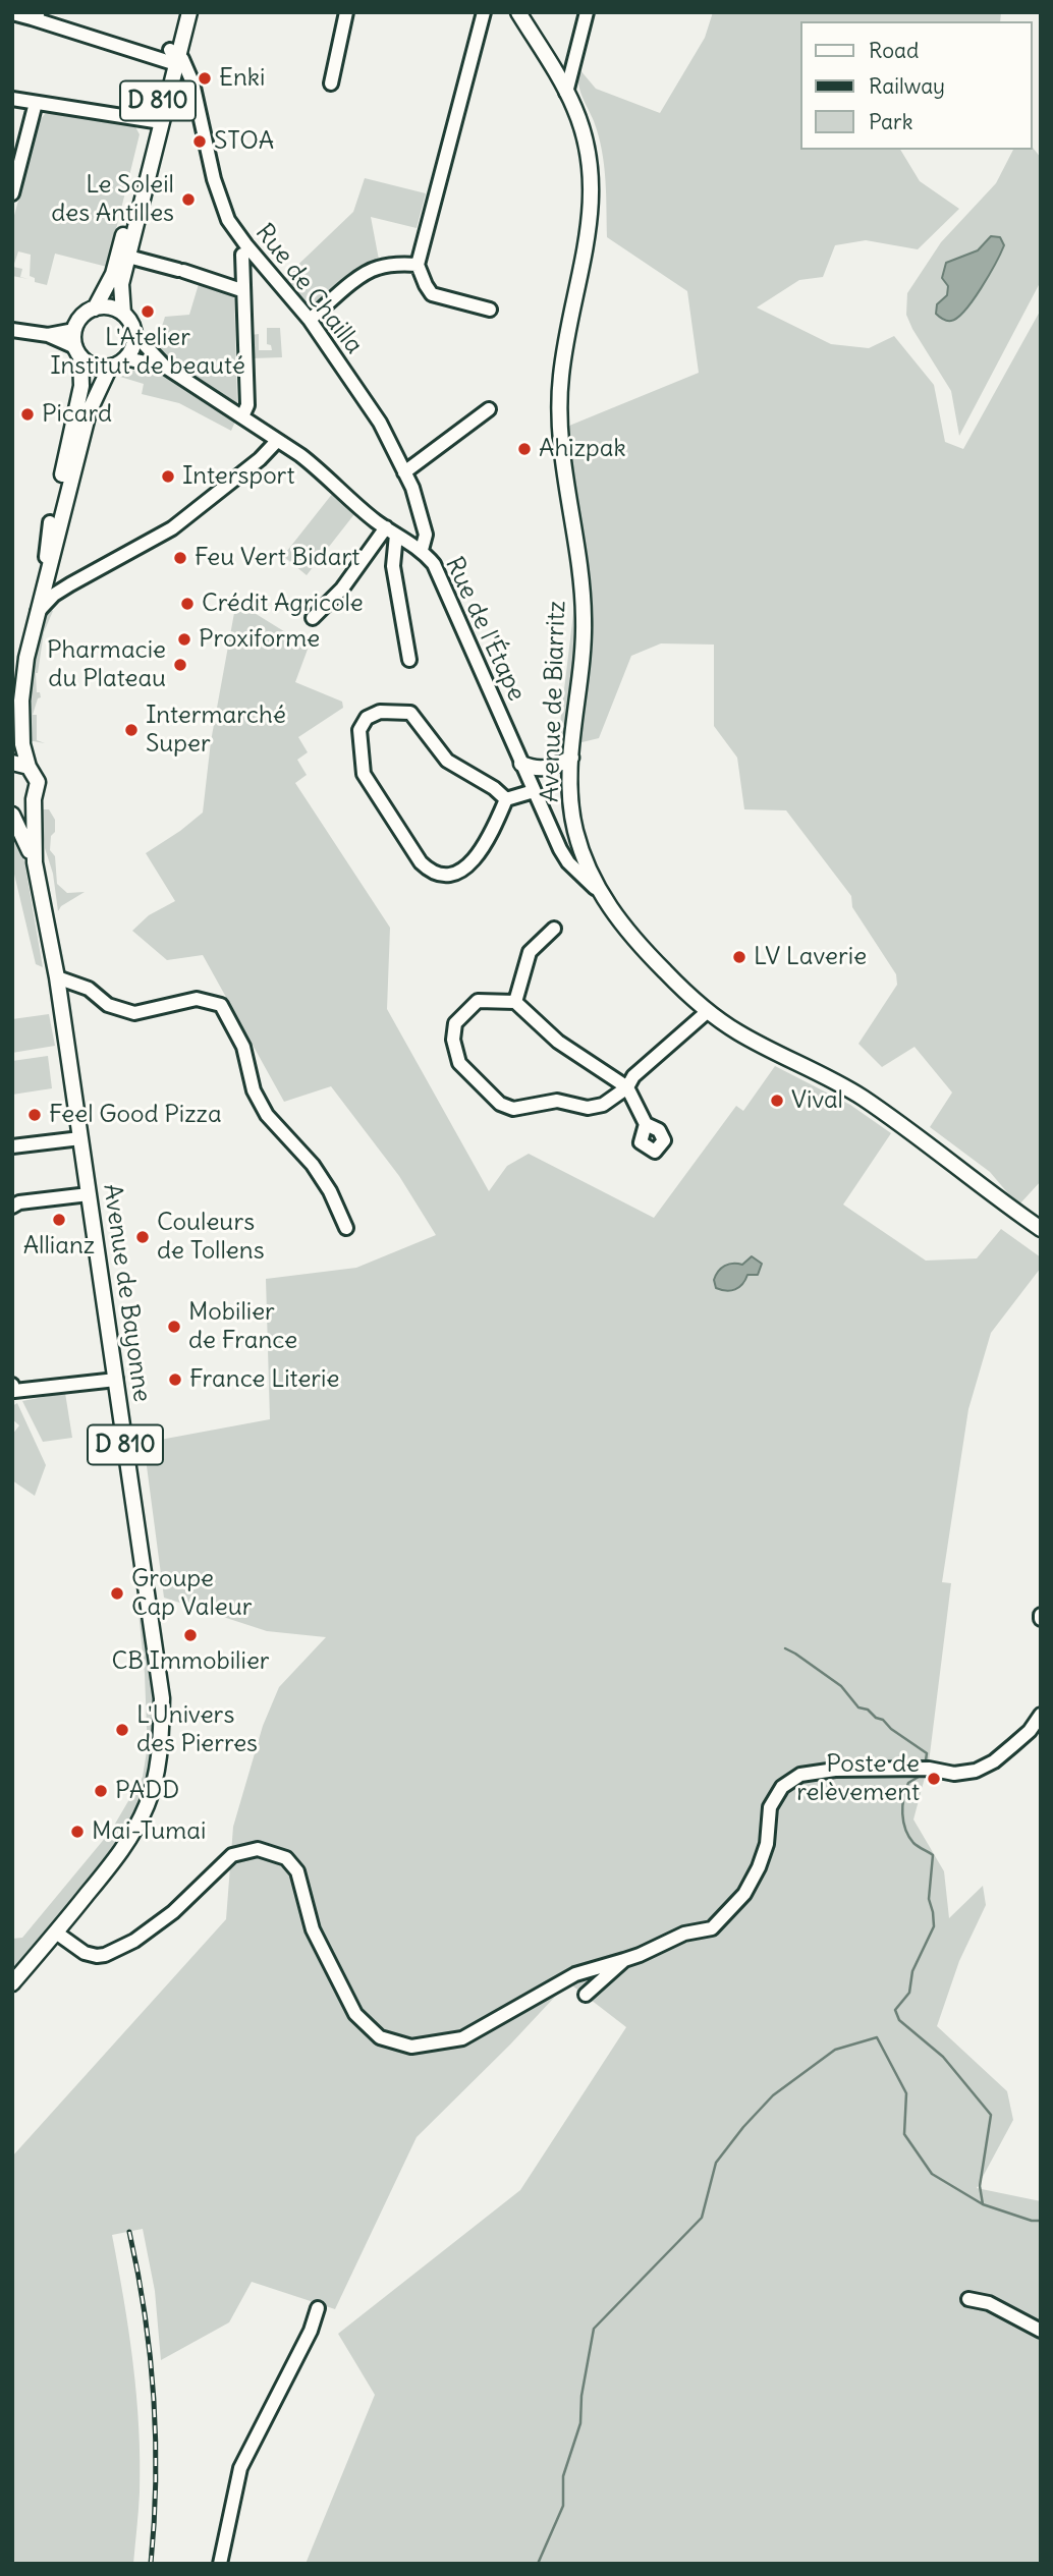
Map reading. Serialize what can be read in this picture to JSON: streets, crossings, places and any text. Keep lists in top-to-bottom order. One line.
{"streets":{"main road":["D 810","Avenue de Biarritz","Avenue de Bayonne"],"street":["Rue de Chailla","Rue de l'Étape"]},"crossings":[["D 810","Rue de Chailla"],["D 810","Avenue de Bayonne"],["Rue de Chailla","Rue de l'Étape"],["Rue de l'Étape","Avenue de Biarritz"]],"places":["Enki","STOA","Le Soleil des Antilles","L'Atelier Institut de beauté","Picard","Ahizpak","Intersport","Feu Vert Bidart","Crédit Agricole","Proxiforme","Pharmacie du Plateau","Intermarché Super","LV Laverie","Vival","Feel Good Pizza","Allianz","Couleurs de Tollens","Mobilier de France","France Literie","Groupe Cap Valeur","CB Immobilier","L'Univers des Pierres","Poste de relèvement","PADD","Mai-Tumai"],"legend":["Road","Railway","Park"]}
